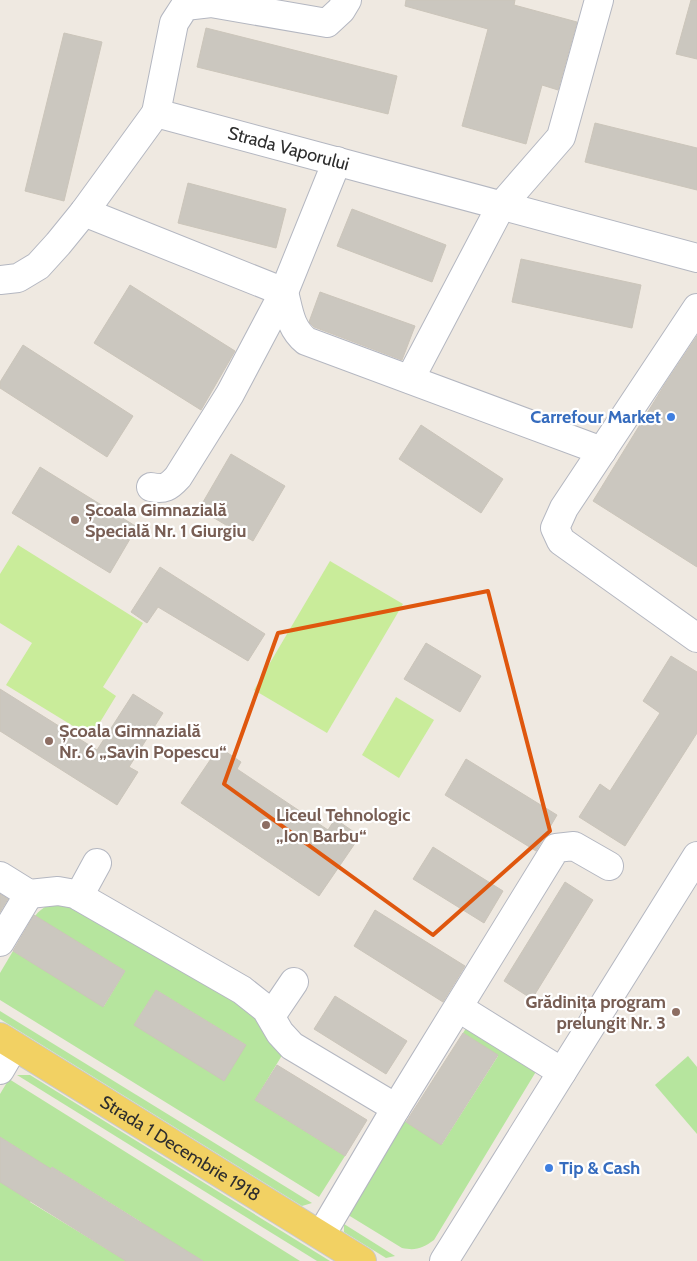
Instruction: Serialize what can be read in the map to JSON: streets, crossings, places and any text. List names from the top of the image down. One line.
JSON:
{"streets":{"main road":["Strada 1 Decembrie 1918"],"street":["Strada Vaporului"]},"places":["Carrefour Market","Școala Gimnazială Specială Nr. 1 Giurgiu","Școala Gimnazială Nr. 6 „Savin Popescu“","Liceul Tehnologic „Ion Barbu“","Grădinița program prelungit Nr. 3","Tip & Cash"]}
